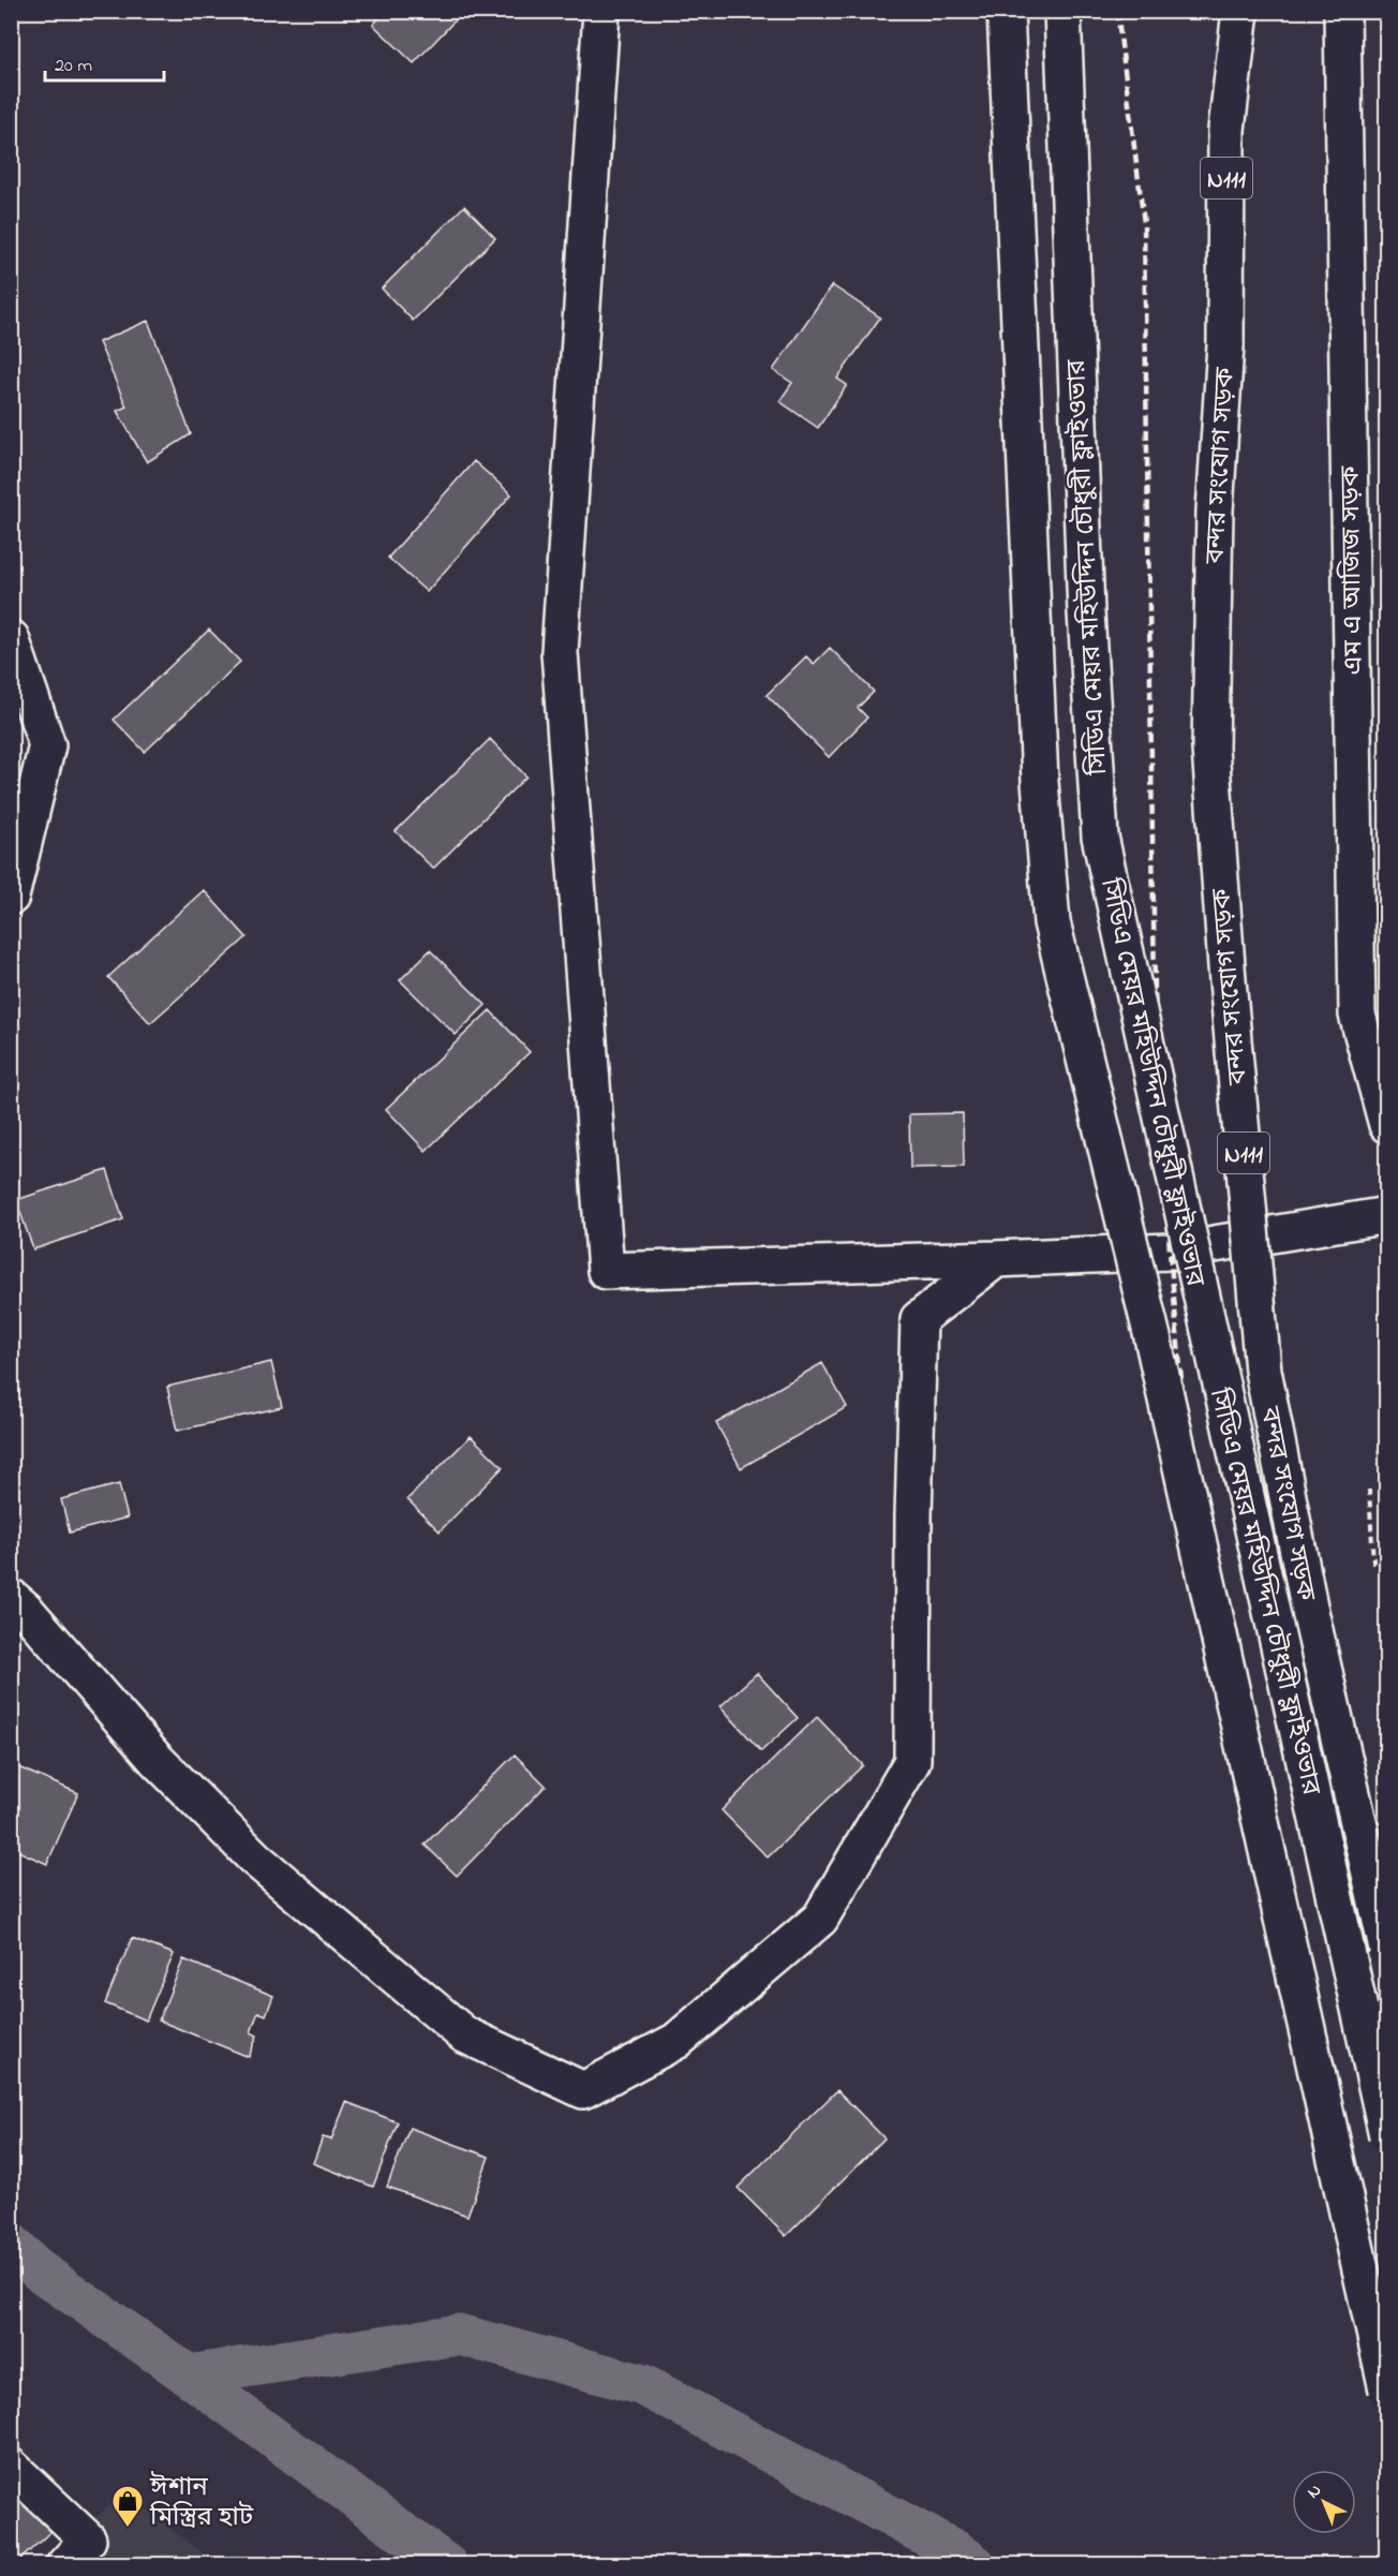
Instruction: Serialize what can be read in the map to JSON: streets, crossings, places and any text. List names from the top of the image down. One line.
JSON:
{"streets":{"main road":["N111","বন্দর সংযোগ সড়ক","সিডিএ মেয়র মহিউদ্দিন চৌধুরী ফ্লাইওভার","এম এ আজিজ সড়ক"]},"places":{"shop":["ঈশান মিস্ত্রির হাট"]},"scale_bar":"20 m","north":"top left"}
